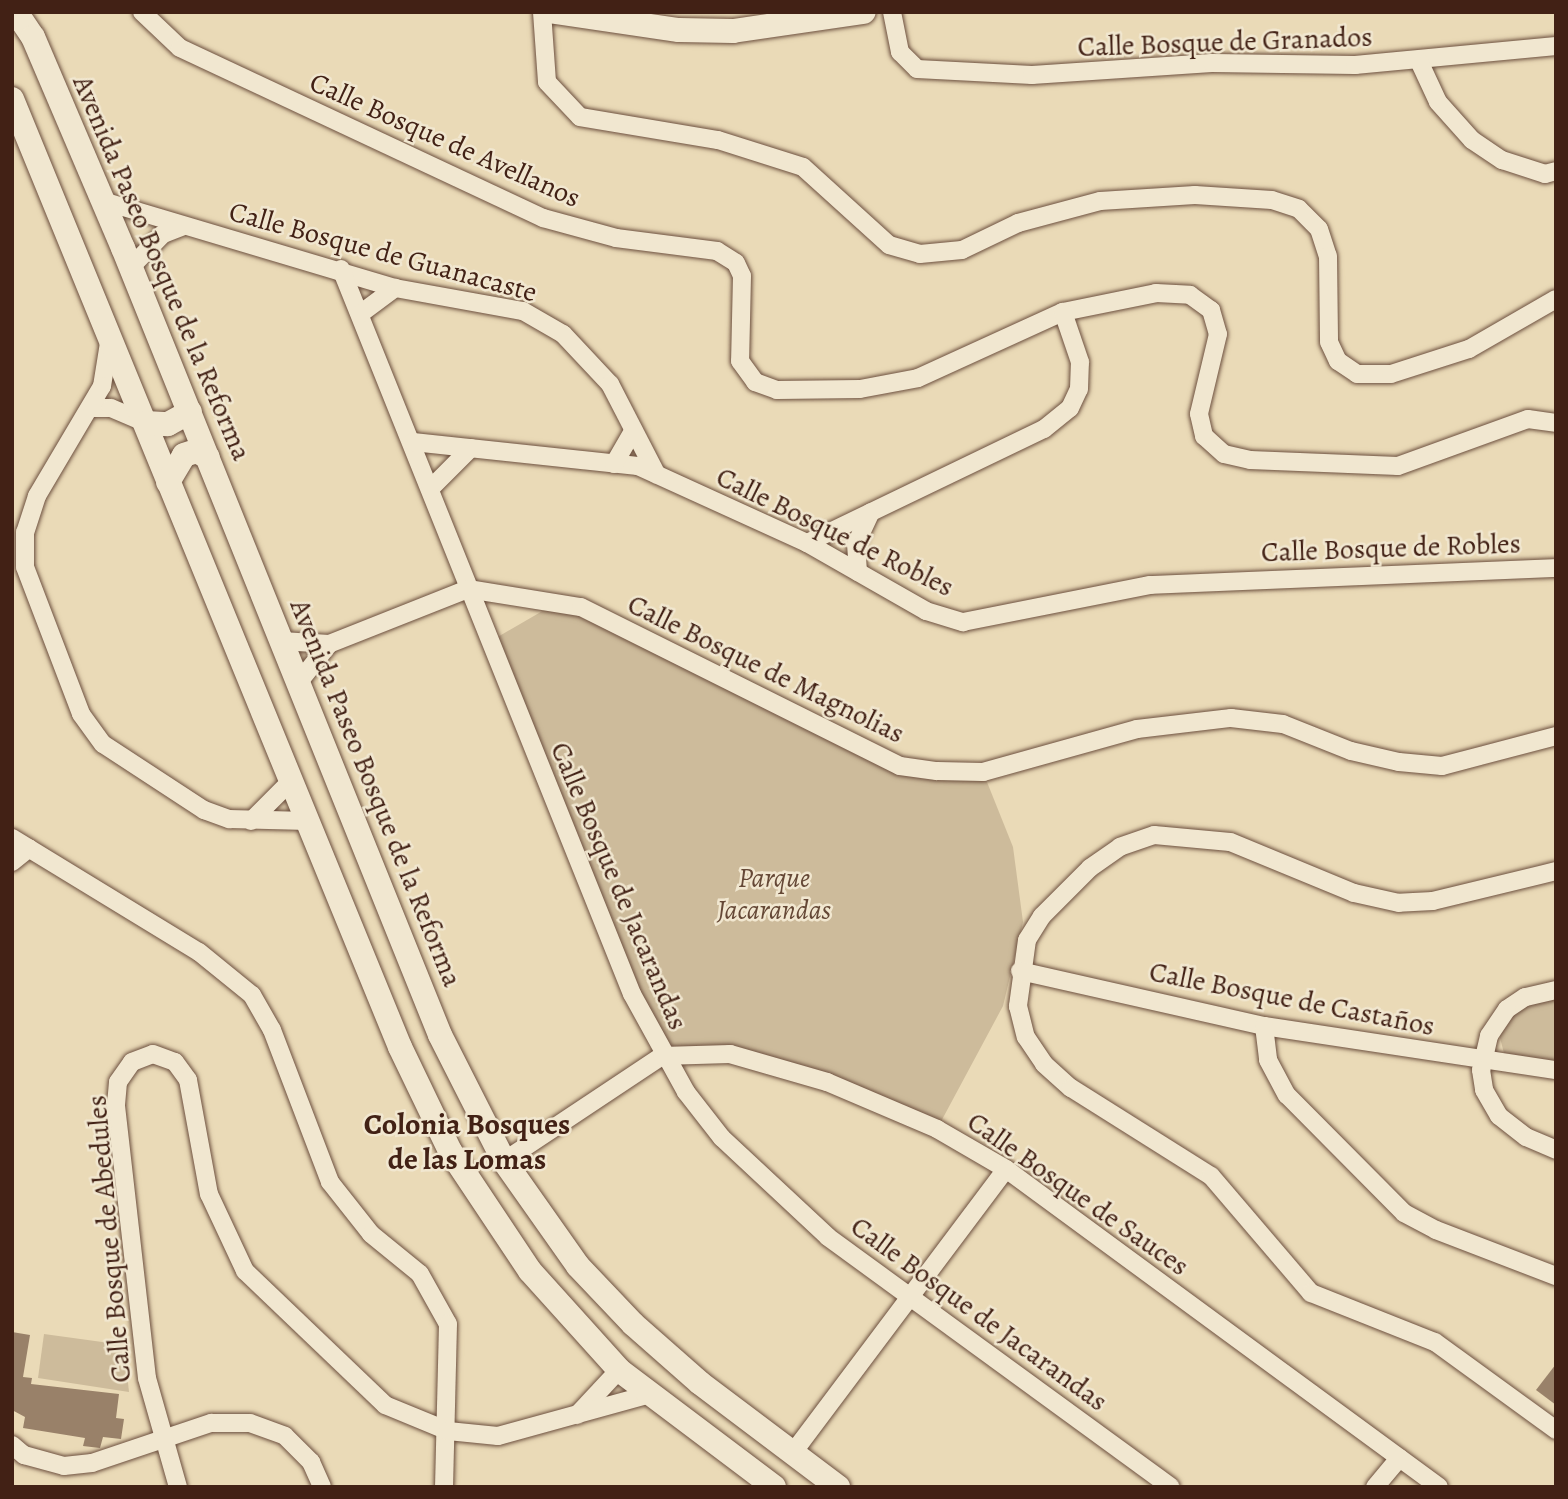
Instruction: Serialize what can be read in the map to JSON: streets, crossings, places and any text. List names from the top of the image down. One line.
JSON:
{"streets":{"main road":["Avenida Paseo Bosque de la Reforma"],"street":["Calle Bosque de Granados","Calle Bosque de Avellanos","Calle Bosque de Guanacaste","Calle Bosque de Robles","Calle Bosque de Magnolias","Calle Bosque de Jacarandas","Calle Bosque de Castaños","Calle Bosque de Sauces","Calle Bosque de Abedules"]},"crossings":[["Calle Bosque de Guanacaste","Avenida Paseo Bosque de la Reforma"],["Calle Bosque de Guanacaste","Calle Bosque de Robles"],["Calle Bosque de Guanacaste","Calle Bosque de Jacarandas"],["Calle Bosque de Robles","Calle Bosque de Jacarandas"],["Calle Bosque de Magnolias","Calle Bosque de Jacarandas"],["Calle Bosque de Jacarandas","Calle Bosque de Sauces"]],"districts":["Colonia Bosques de las Lomas"],"parks":["Parque Jacarandas"]}
